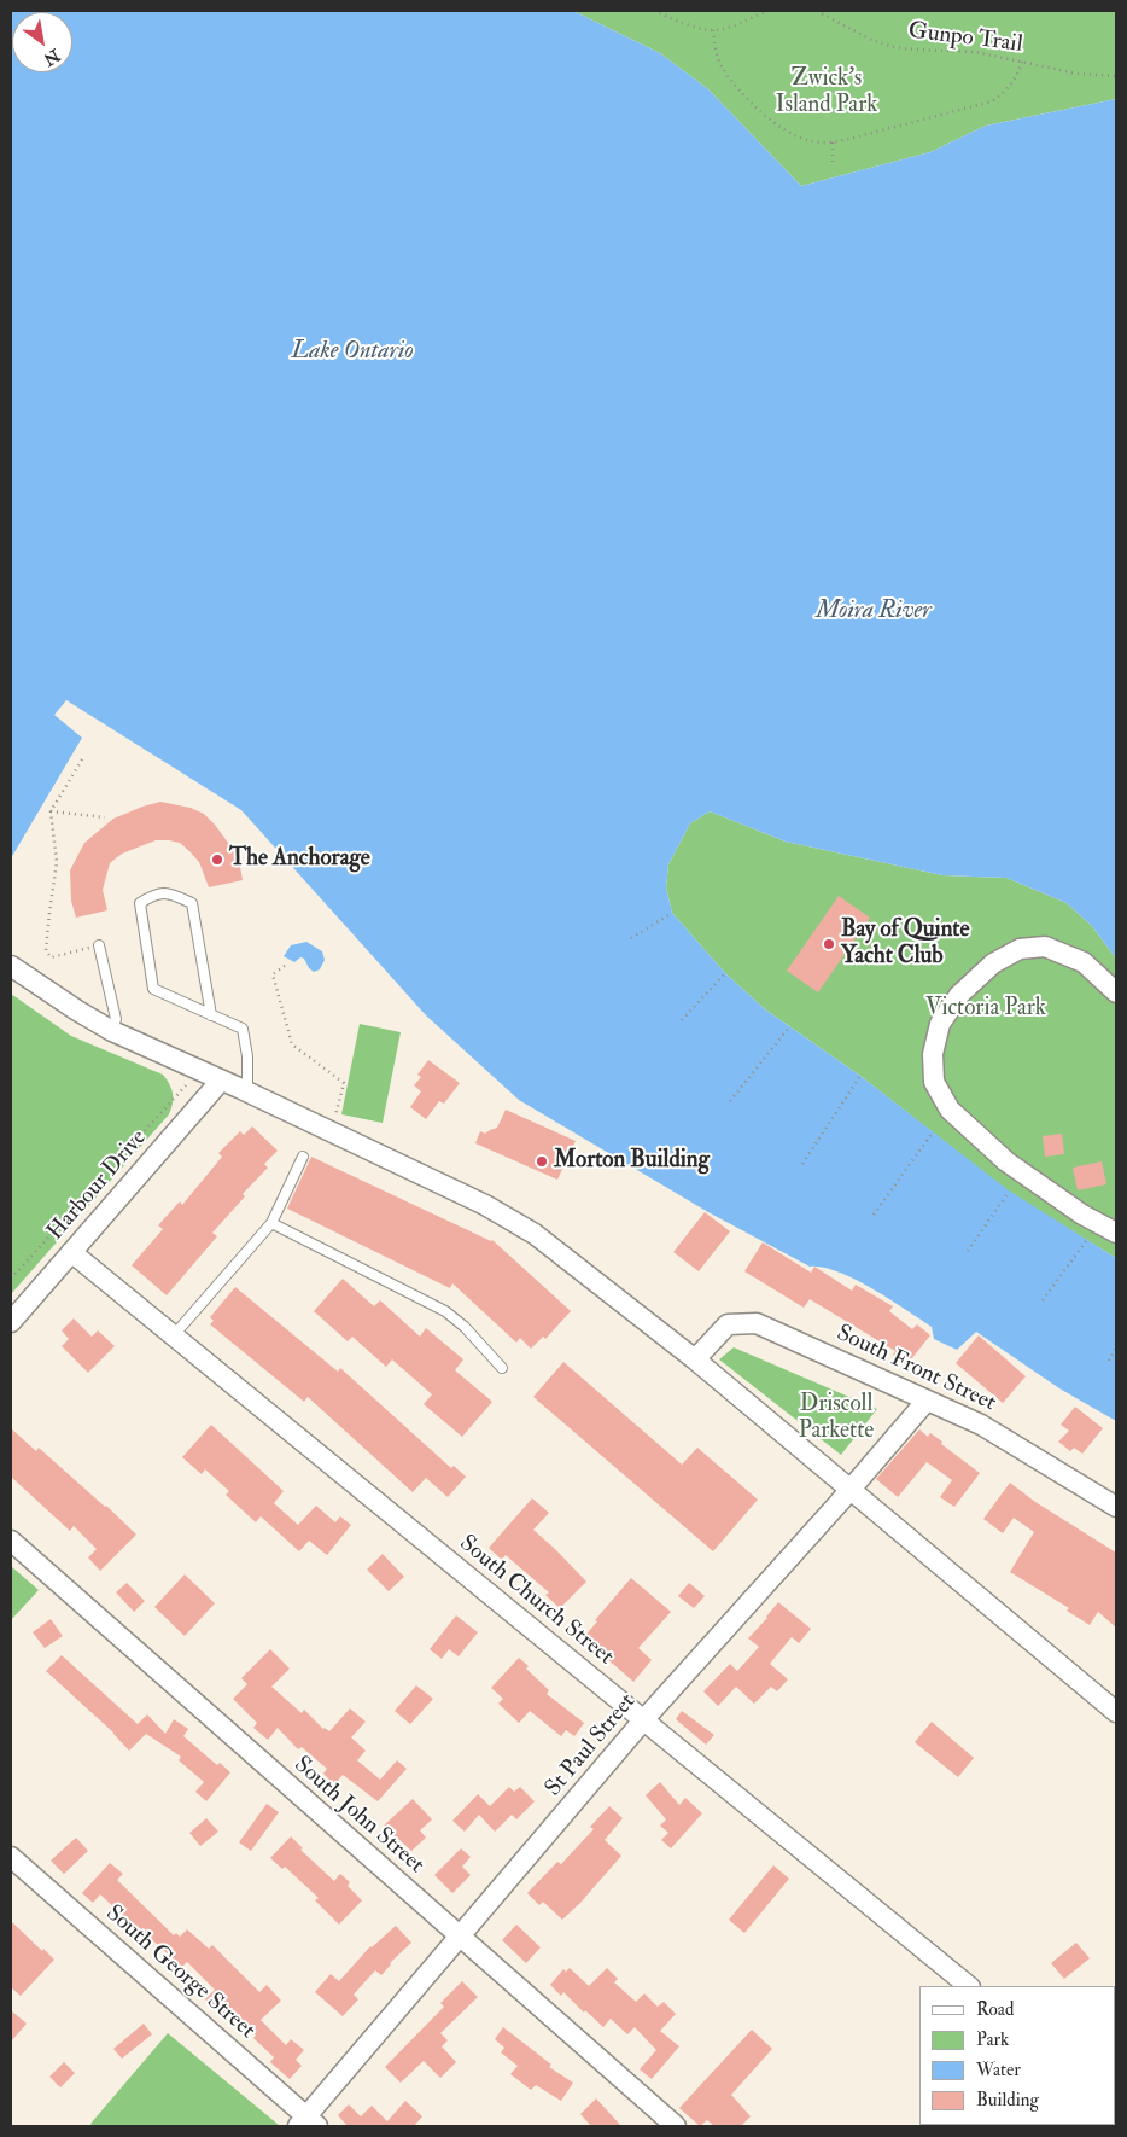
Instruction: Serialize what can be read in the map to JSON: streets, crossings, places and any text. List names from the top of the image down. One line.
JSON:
{"streets":{"street":["Harbour Drive","South Front Street","South Church Street","St Paul Street","South John Street","South George Street"],"path":["Gunpo Trail"]},"crossings":[["Harbour Drive","South Church Street"],["South Front Street","St Paul Street"],["South Church Street","St Paul Street"],["St Paul Street","South John Street"],["St Paul Street","South George Street"]],"water":["Lake Ontario","Moira River"],"parks":["Zwick's Island Park","Victoria Park","Driscoll Parkette"],"places":["The Anchorage","Bay of Quinte Yacht Club","Morton Building"],"legend":["Road","Park","Water","Building"],"north":"bottom right"}
